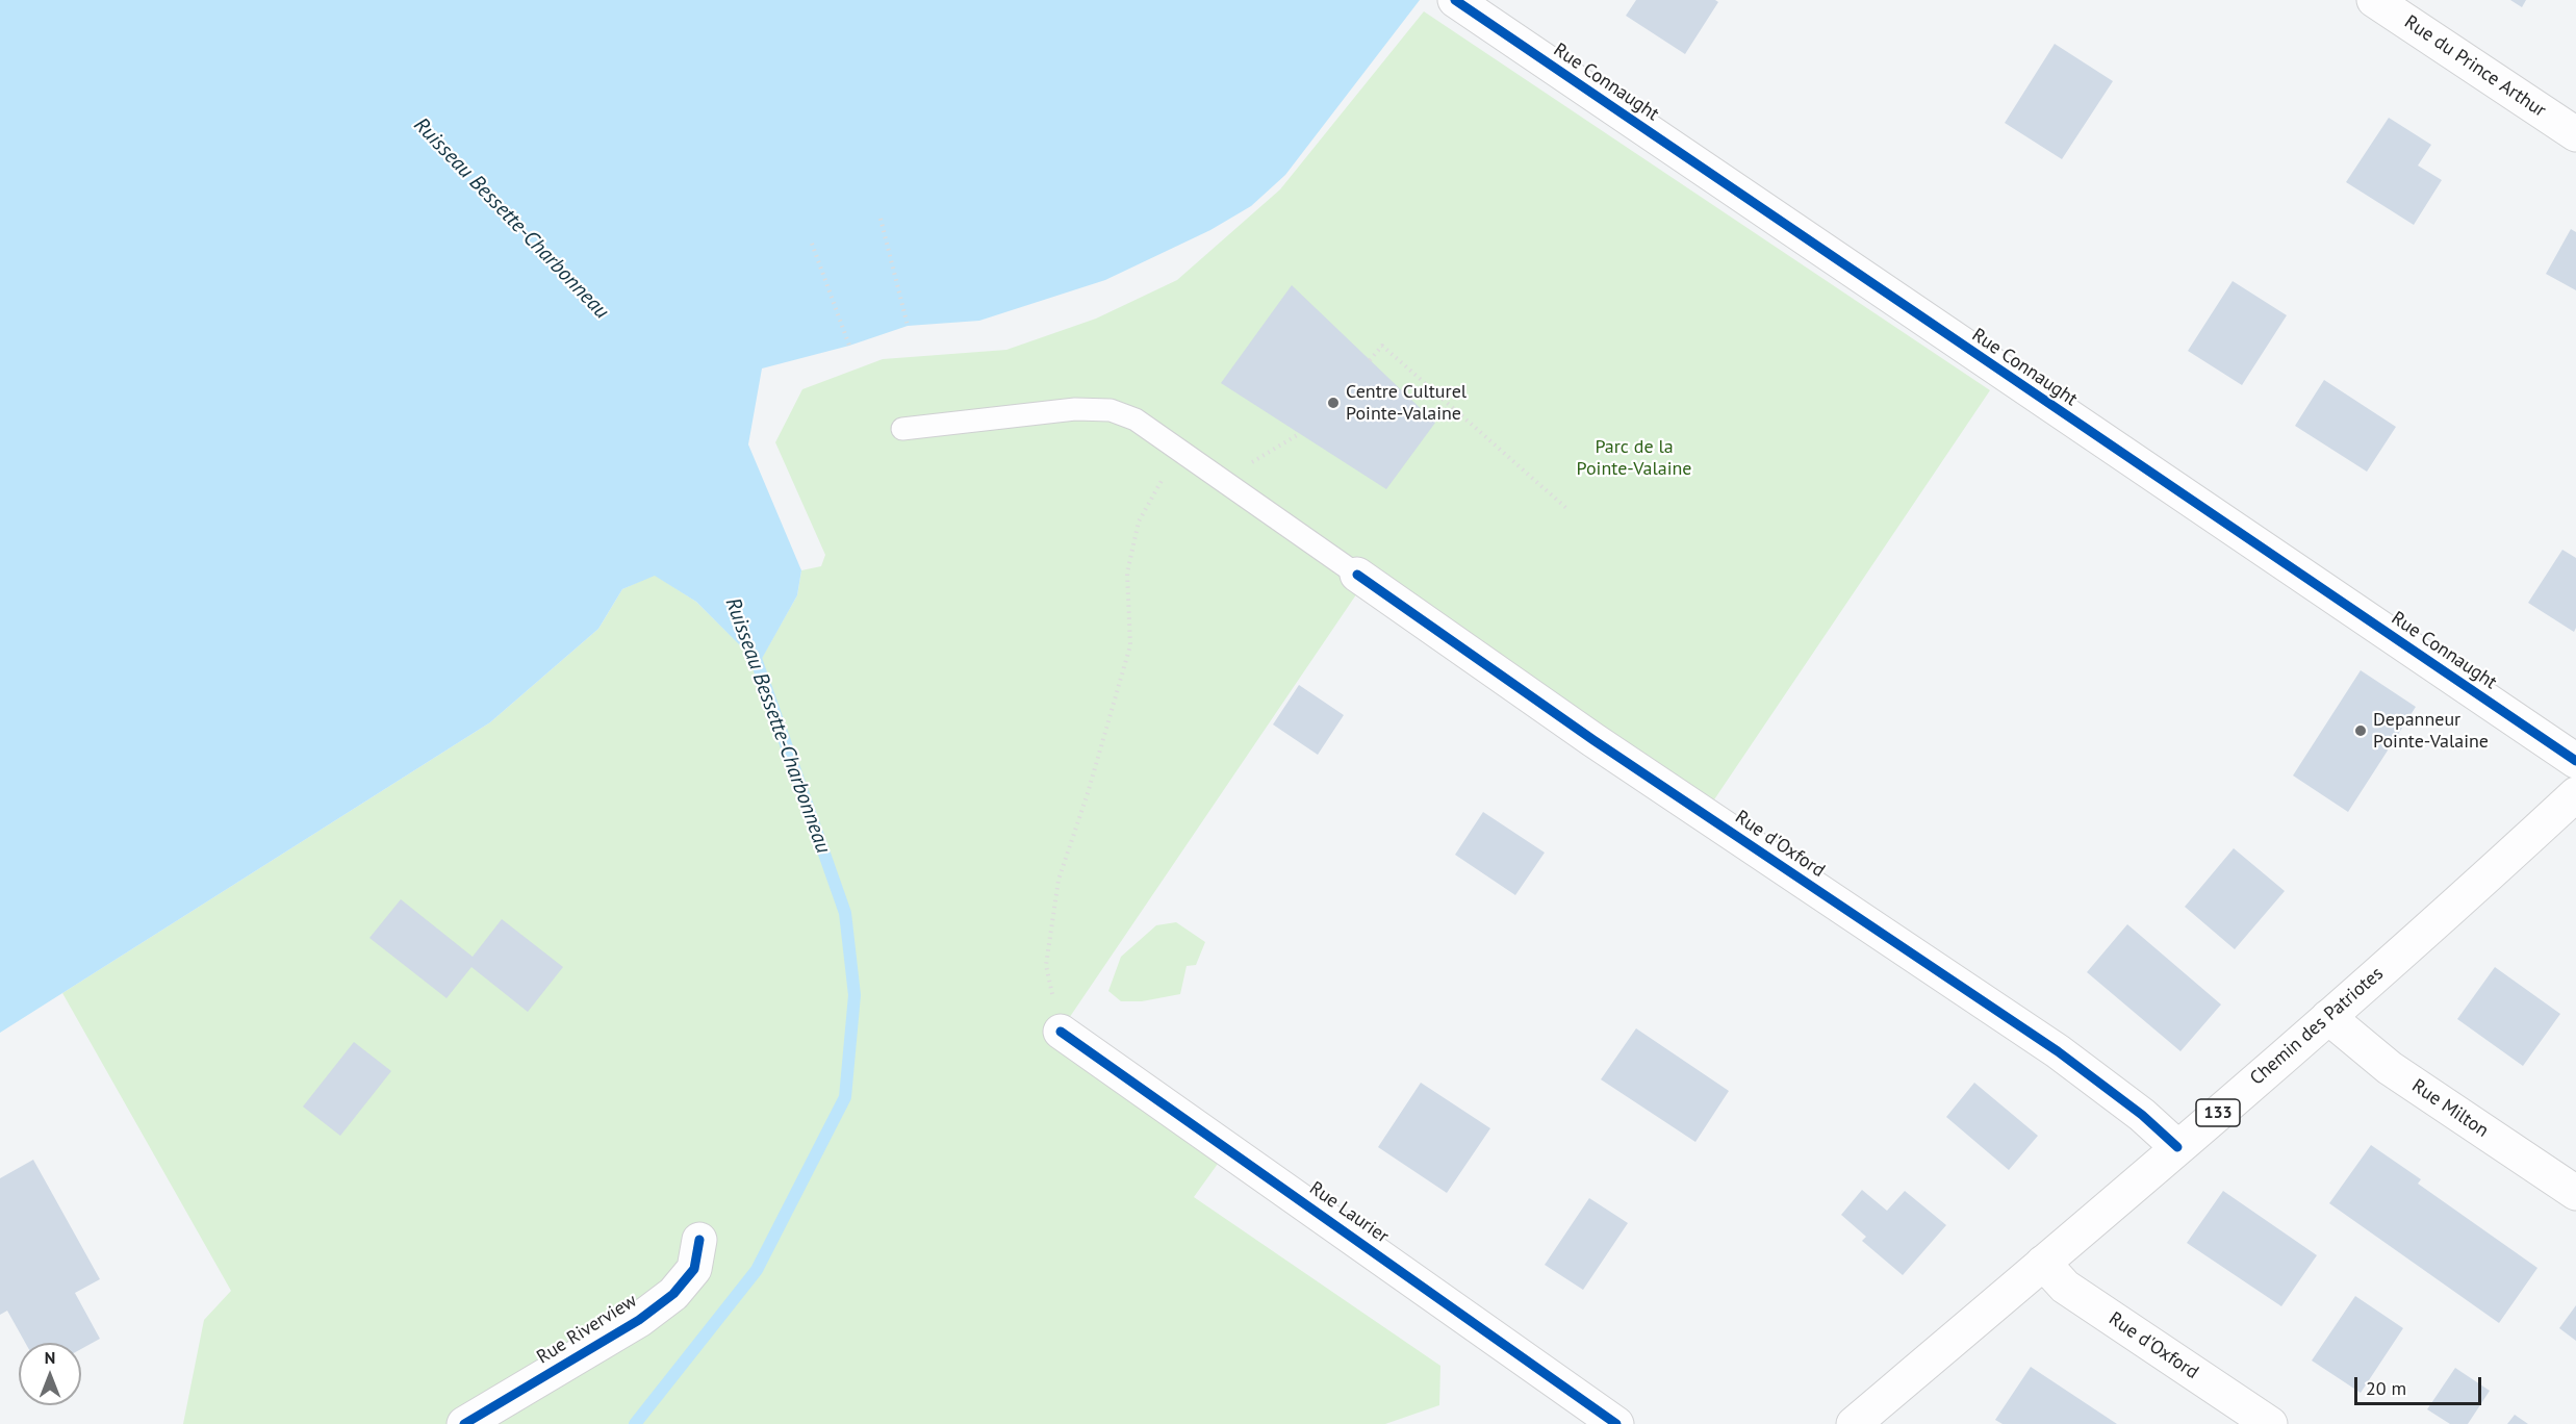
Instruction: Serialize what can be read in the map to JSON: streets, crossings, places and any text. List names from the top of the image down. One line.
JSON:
{"streets":{"street":["Rue du Prince Arthur","Rue Connaught","Rue d'Oxford","Chemin des Patriotes","Rue Milton","133","Rue Laurier","Rue Riverview"]},"crossings":[["Rue d'Oxford","Chemin des Patriotes"],["Chemin des Patriotes","Rue Milton"]],"water":["Ruisseau Bessette-Charbonneau"],"parks":["Parc de la Pointe-Valaine"],"places":["Centre Culturel Pointe-Valaine","Depanneur Pointe-Valaine"],"scale_bar":"20 m","north":"top"}
